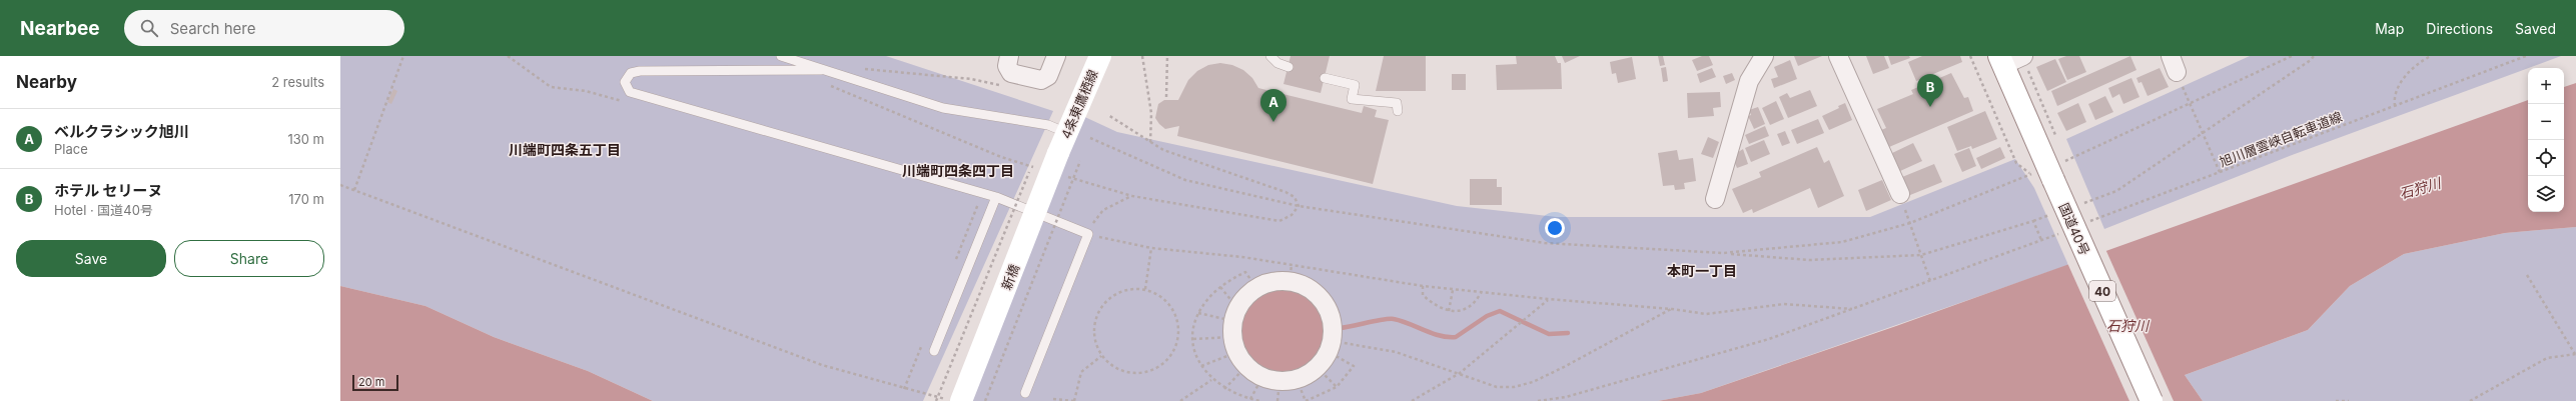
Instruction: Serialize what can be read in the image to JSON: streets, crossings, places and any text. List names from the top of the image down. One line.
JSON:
{"streets":{"main road":["4条東鷹栖線","国道40号","新橋","40"],"path":["旭川層雲峡自転車道線"]},"crossings":[["4条東鷹栖線","新橋"]],"districts":["川端町四条五丁目","川端町四条四丁目","本町一丁目"],"water":["石狩川"],"scale_bar":"20 m","page":{"header":"Nearbee","search":"Search here","nav":["Map","Directions","Saved"],"heading":["Nearby","2 results"],"map_buttons":["+","−"],"pins":["B","A"],"list":[{"mark":"A","name":"ベルクラシック旭川","note":"Place","value":"130 m"},{"mark":"B","name":"ホテル セリーヌ","note":"Hotel · 国道40号","value":"170 m"}],"buttons":["Save","Share"],"scale":"20 m"}}
